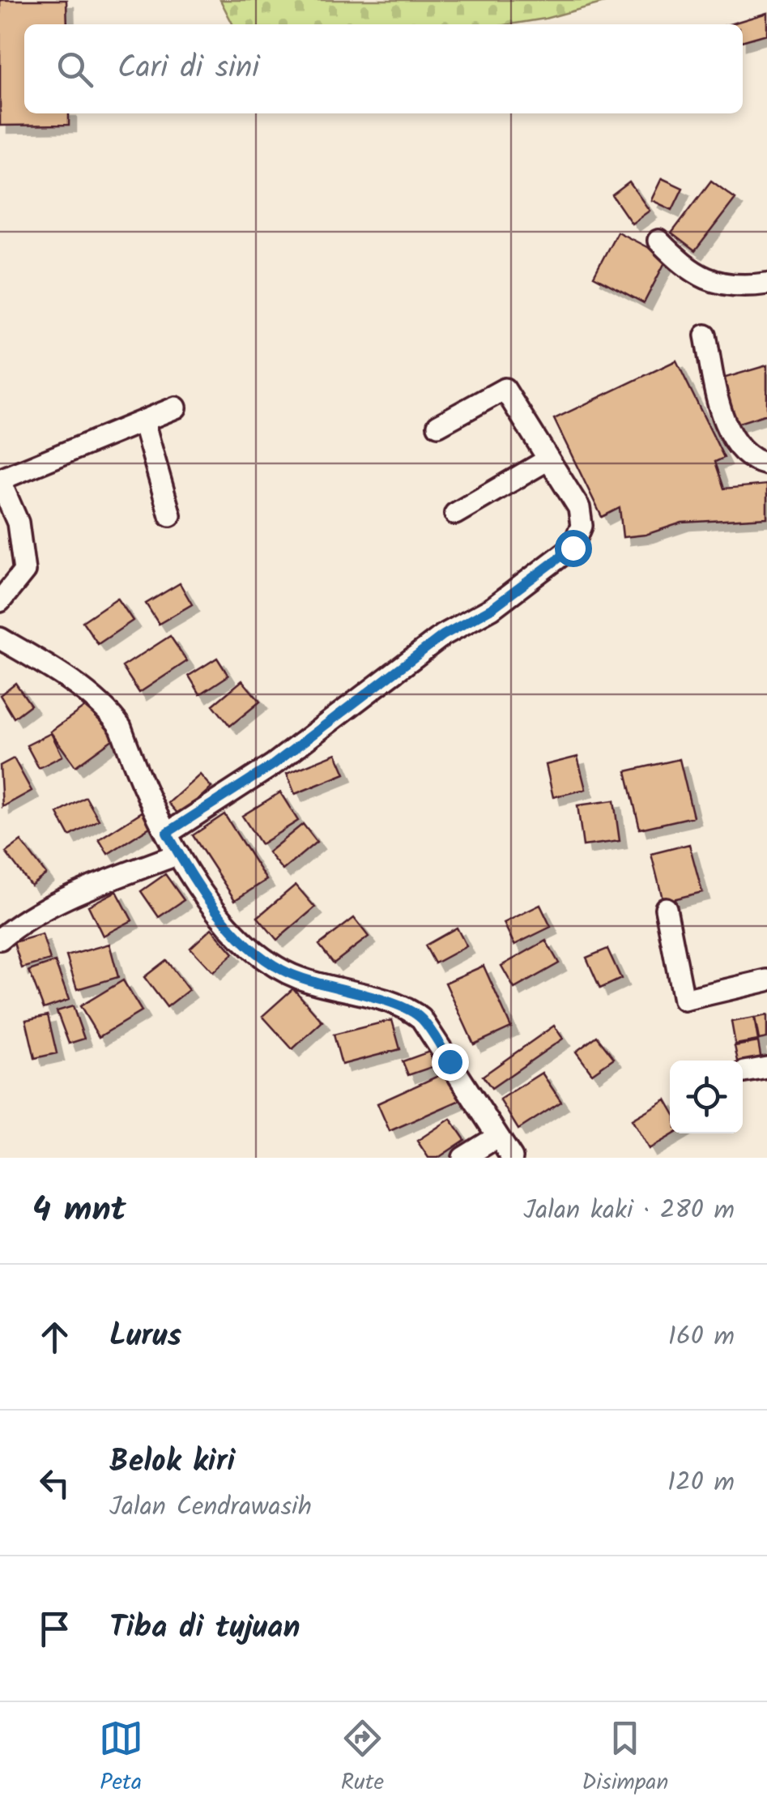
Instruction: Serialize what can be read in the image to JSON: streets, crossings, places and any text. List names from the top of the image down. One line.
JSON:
{"page":{"search":"Cari di sini","heading":["4 mnt","Jalan kaki · 280 m"],"list":[["Lurus","160 m"],["Belok kiri","Jalan Cendrawasih","120 m"],"Tiba di tujuan"],"nav":["Peta","Rute","Disimpan"]}}
